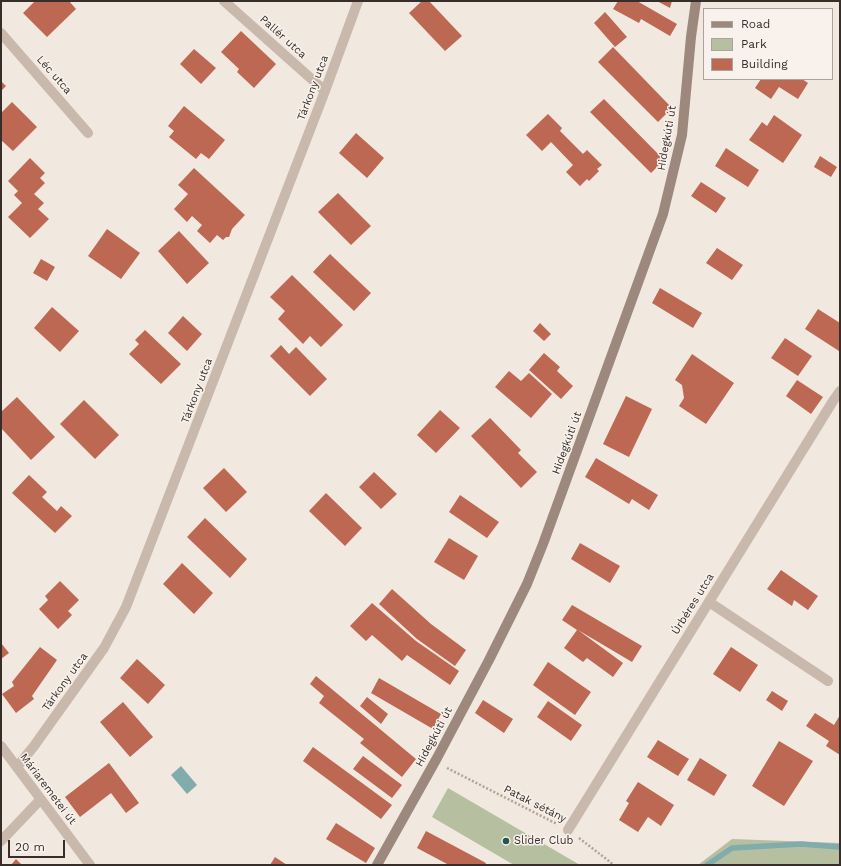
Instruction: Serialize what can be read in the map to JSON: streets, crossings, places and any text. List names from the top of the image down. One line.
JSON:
{"streets":{"main road":["Hidegkúti út"],"street":["Pallér utca","Léc utca","Tárkony utca","Úrbéres utca","Máriaremetei út"],"path":["Patak sétány"]},"crossings":[["Pallér utca","Tárkony utca"],["Tárkony utca","Máriaremetei út"],["Úrbéres utca","Patak sétány"]],"places":["Slider Club"],"legend":["Road","Park","Building"],"scale_bar":"20 m"}
